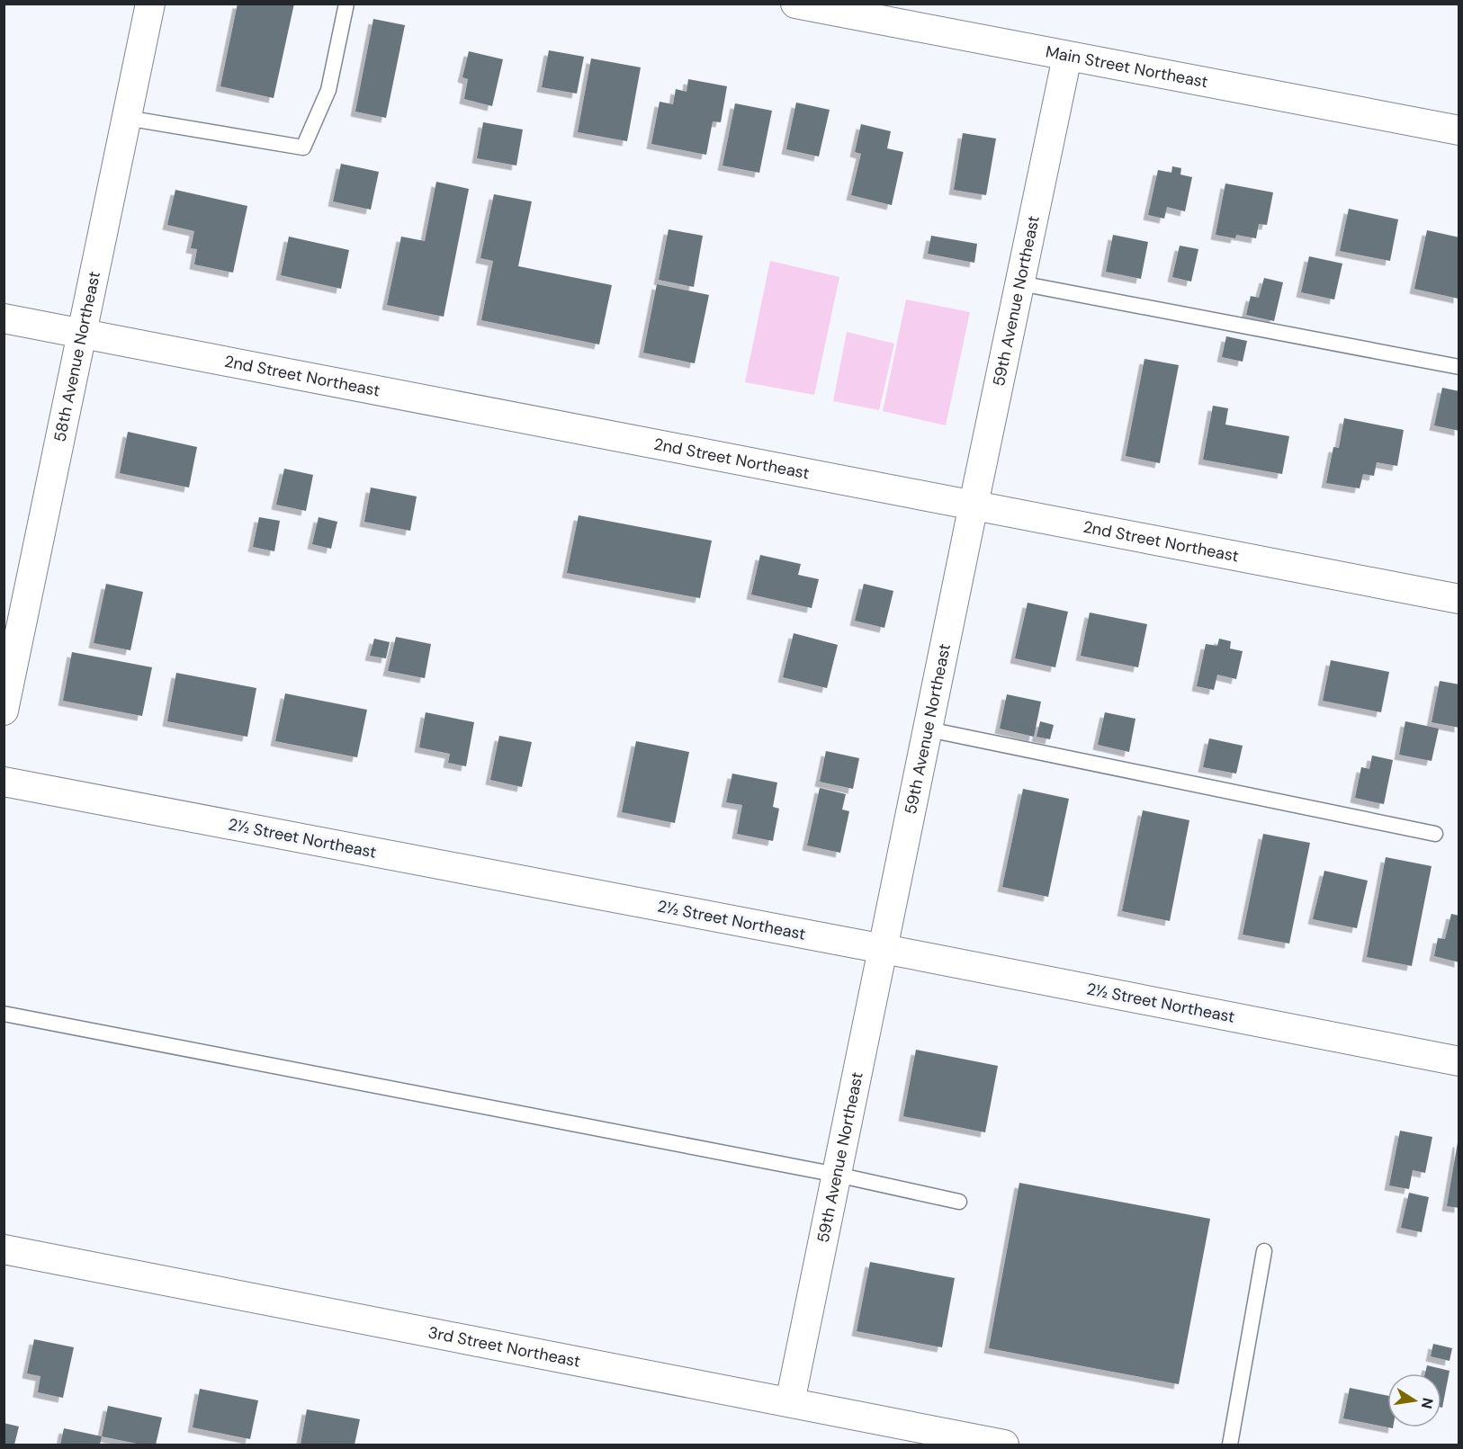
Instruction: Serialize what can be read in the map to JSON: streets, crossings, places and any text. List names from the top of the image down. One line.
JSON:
{"streets":{"street":["Main Street Northeast","59th Avenue Northeast","58th Avenue Northeast","2nd Street Northeast","2½ Street Northeast","3rd Street Northeast"]},"crossings":[["Main Street Northeast","59th Avenue Northeast"],["59th Avenue Northeast","2nd Street Northeast"],["59th Avenue Northeast","2½ Street Northeast"],["59th Avenue Northeast","3rd Street Northeast"],["58th Avenue Northeast","2nd Street Northeast"]],"north":"right"}
